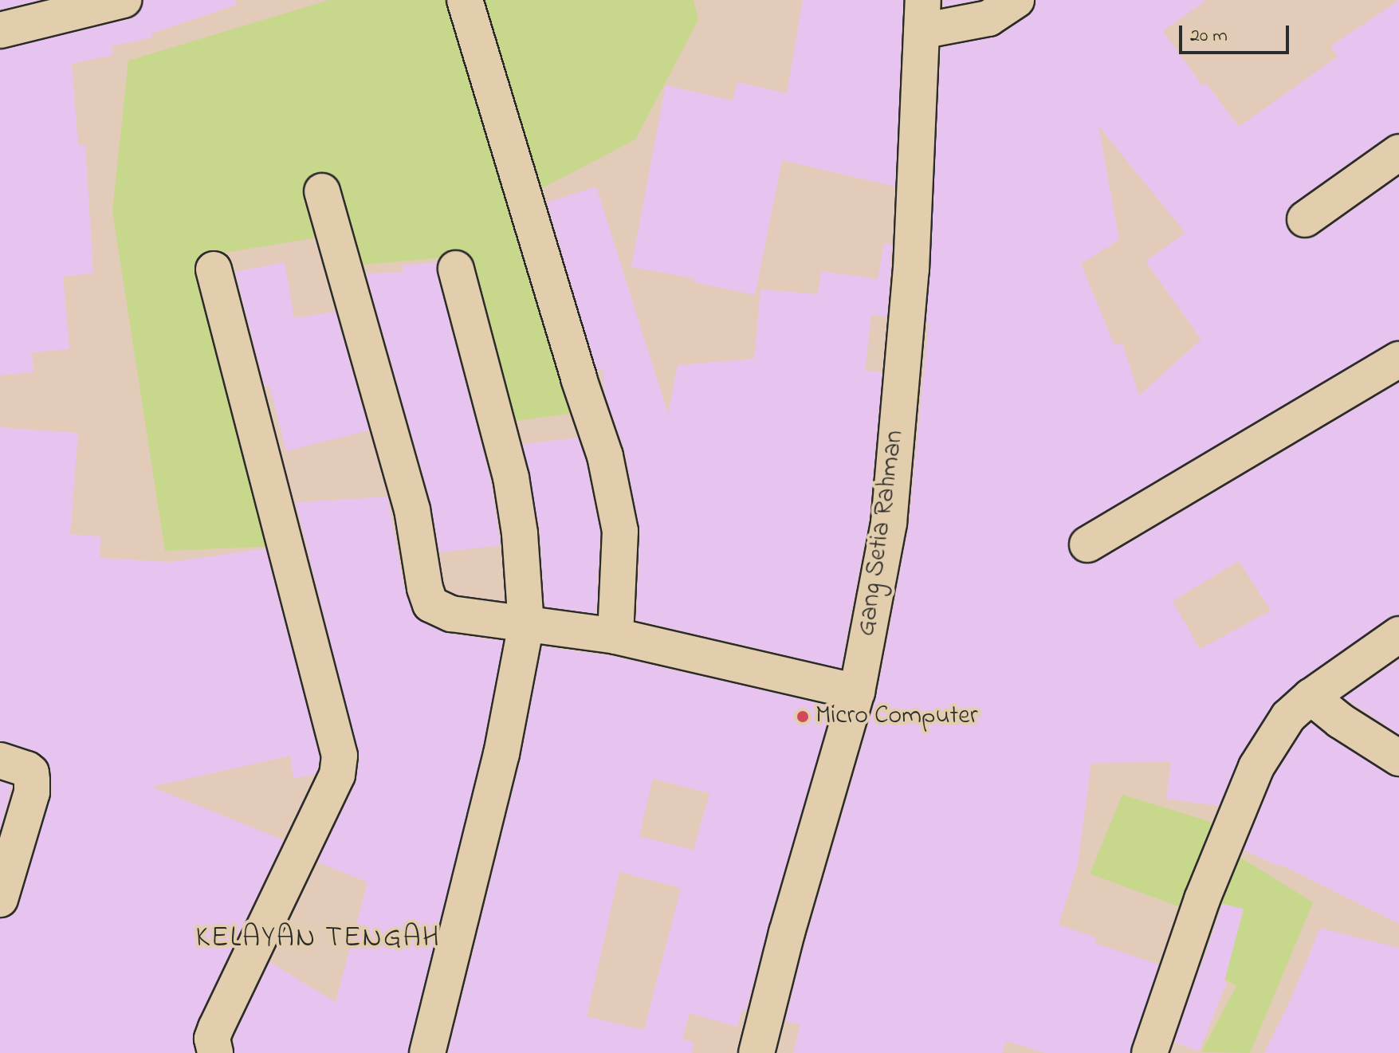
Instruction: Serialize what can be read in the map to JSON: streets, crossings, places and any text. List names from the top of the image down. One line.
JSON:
{"streets":{"street":["Gang Setia Rahman"]},"districts":["KELAYAN TENGAH"],"places":["Micro Computer"],"scale_bar":"20 m"}
